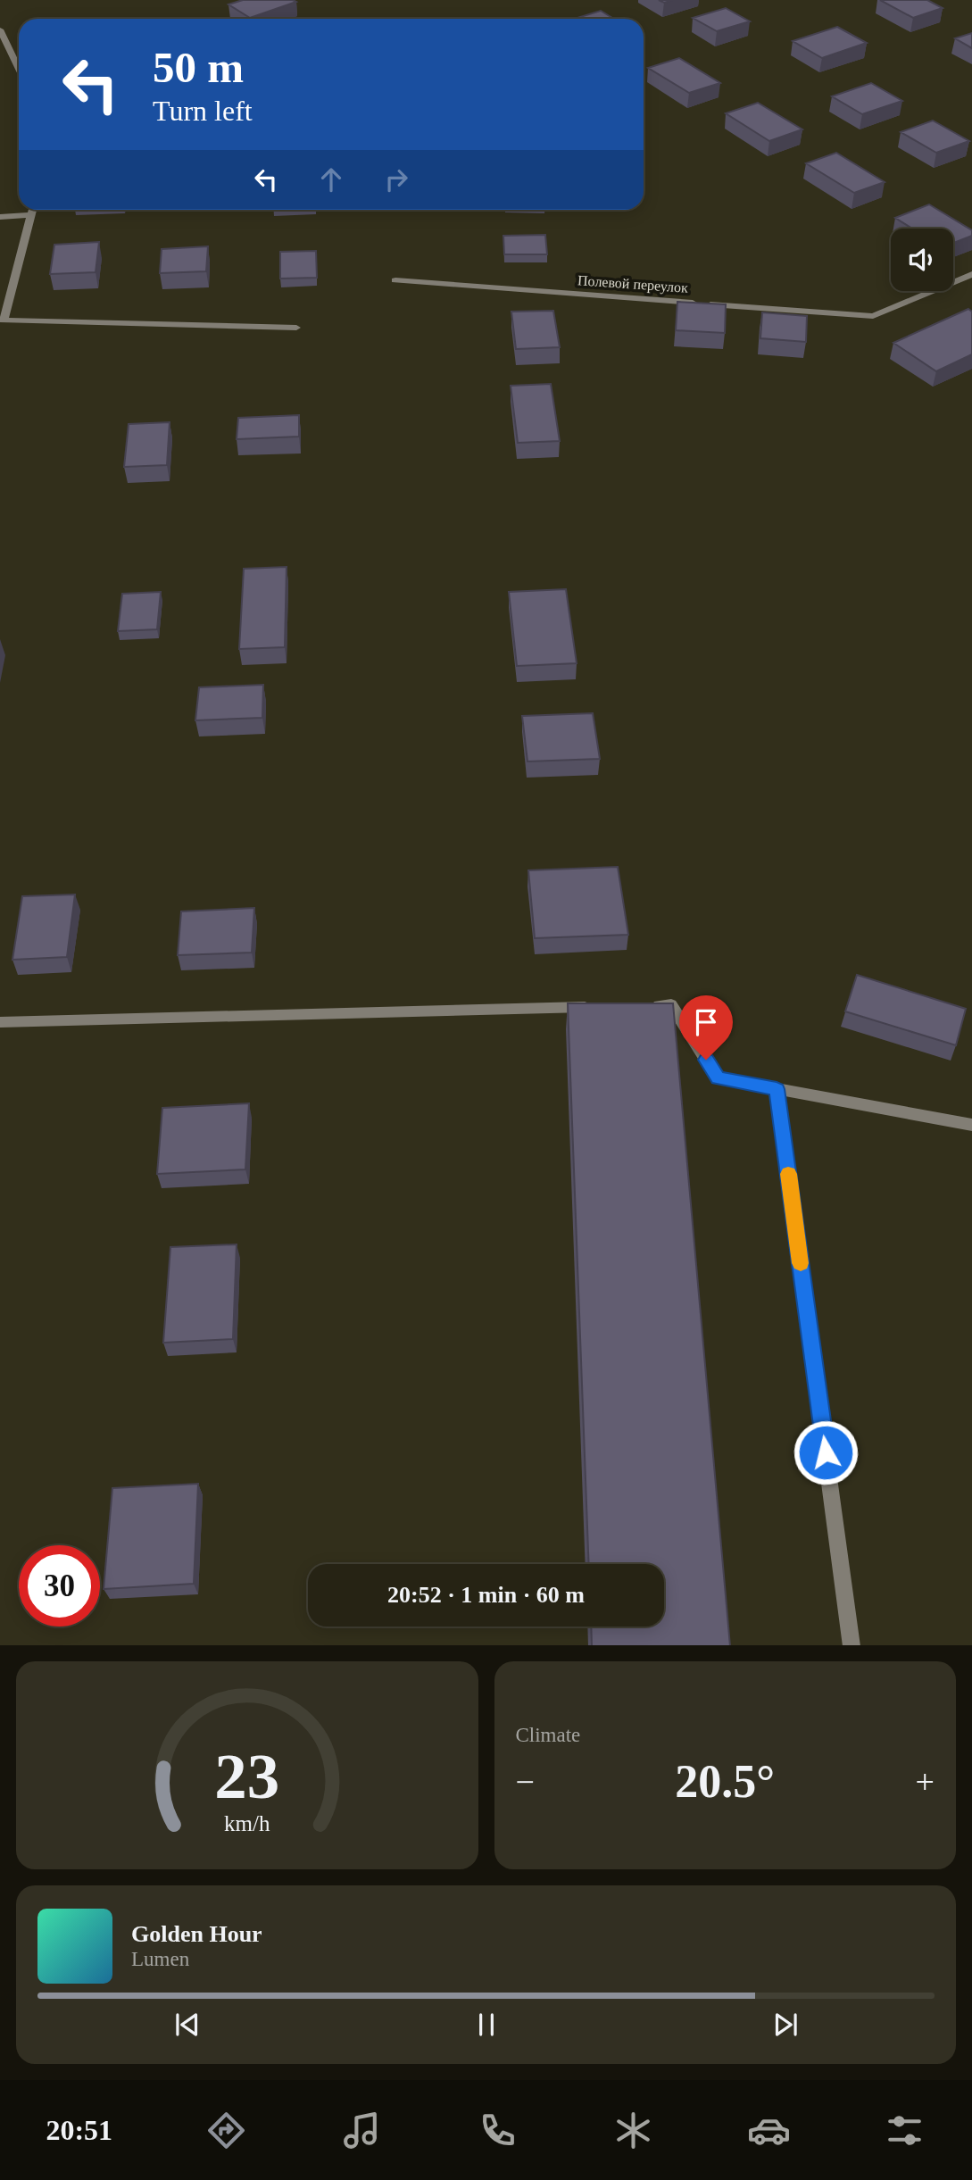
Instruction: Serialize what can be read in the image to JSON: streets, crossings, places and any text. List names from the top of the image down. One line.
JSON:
{"streets":{"street":["Полевой переулок"]},"page":{"turn":["50 m","Turn left"],"limit":"30","trip":"20:52 · 1 min · 60 m","tile":"Climate","heat":["−","20.5°","+"],"song":["Golden Hour","Lumen"],"tabs":"20:51","gauge":["23","km/h"]}}
